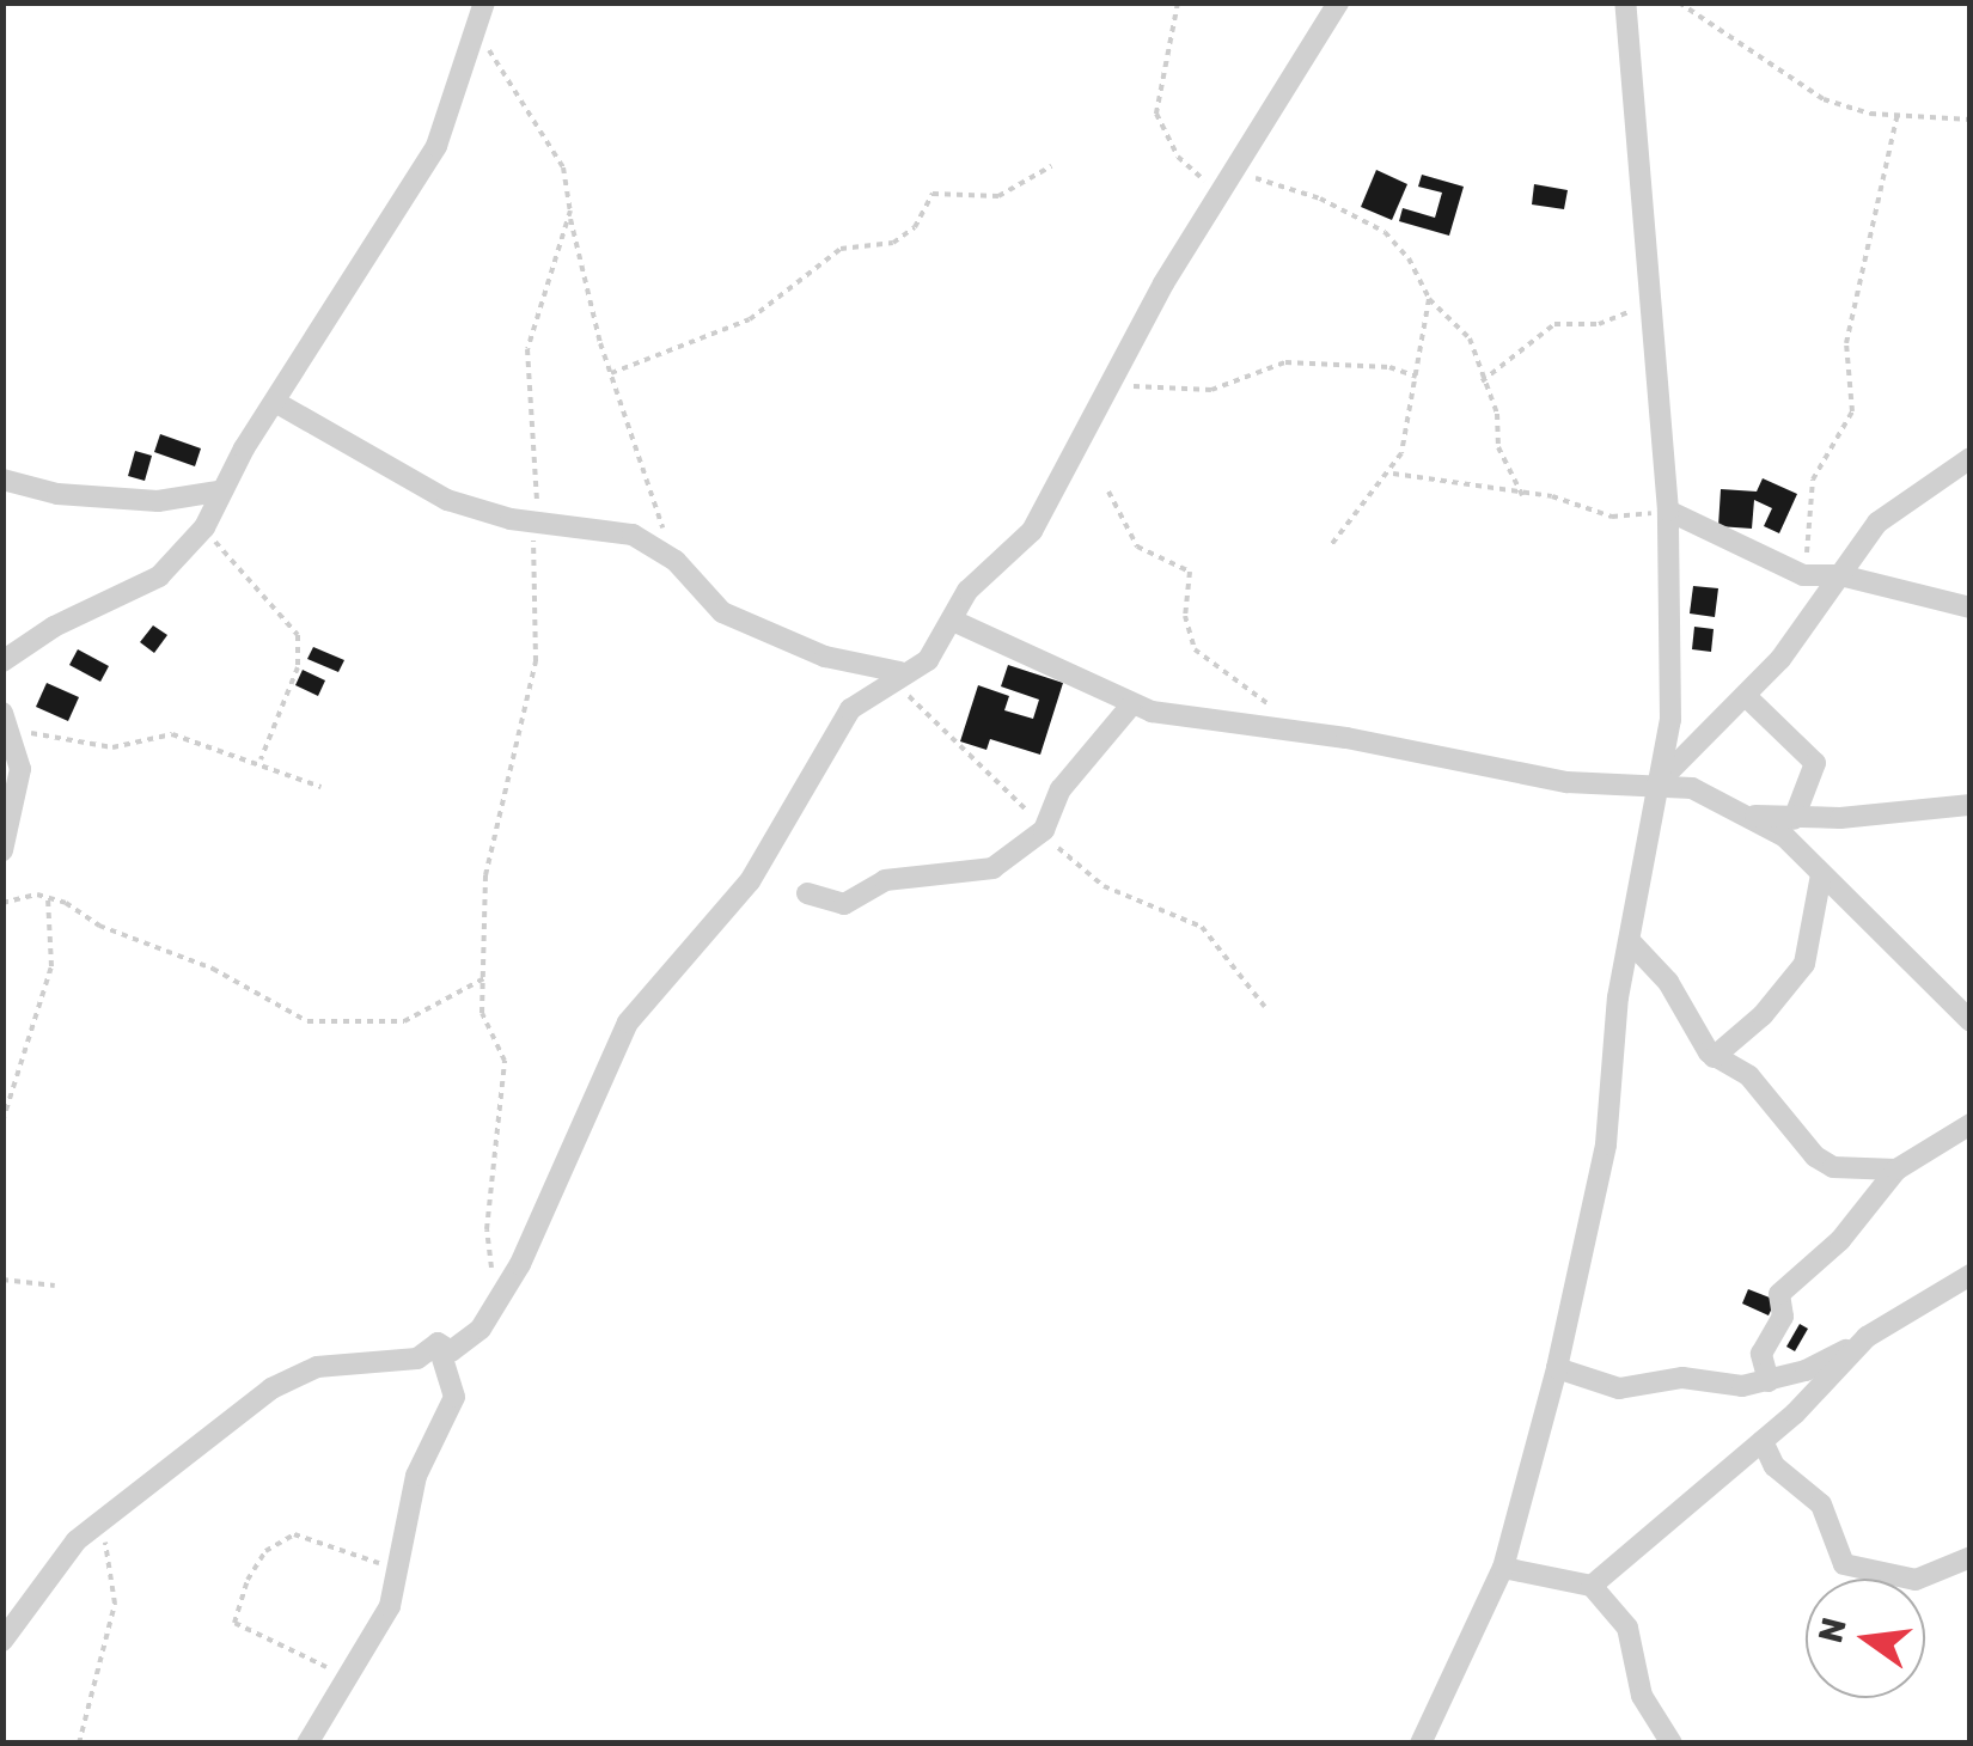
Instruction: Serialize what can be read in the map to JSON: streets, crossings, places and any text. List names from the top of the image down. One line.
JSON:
{"north":"left"}
